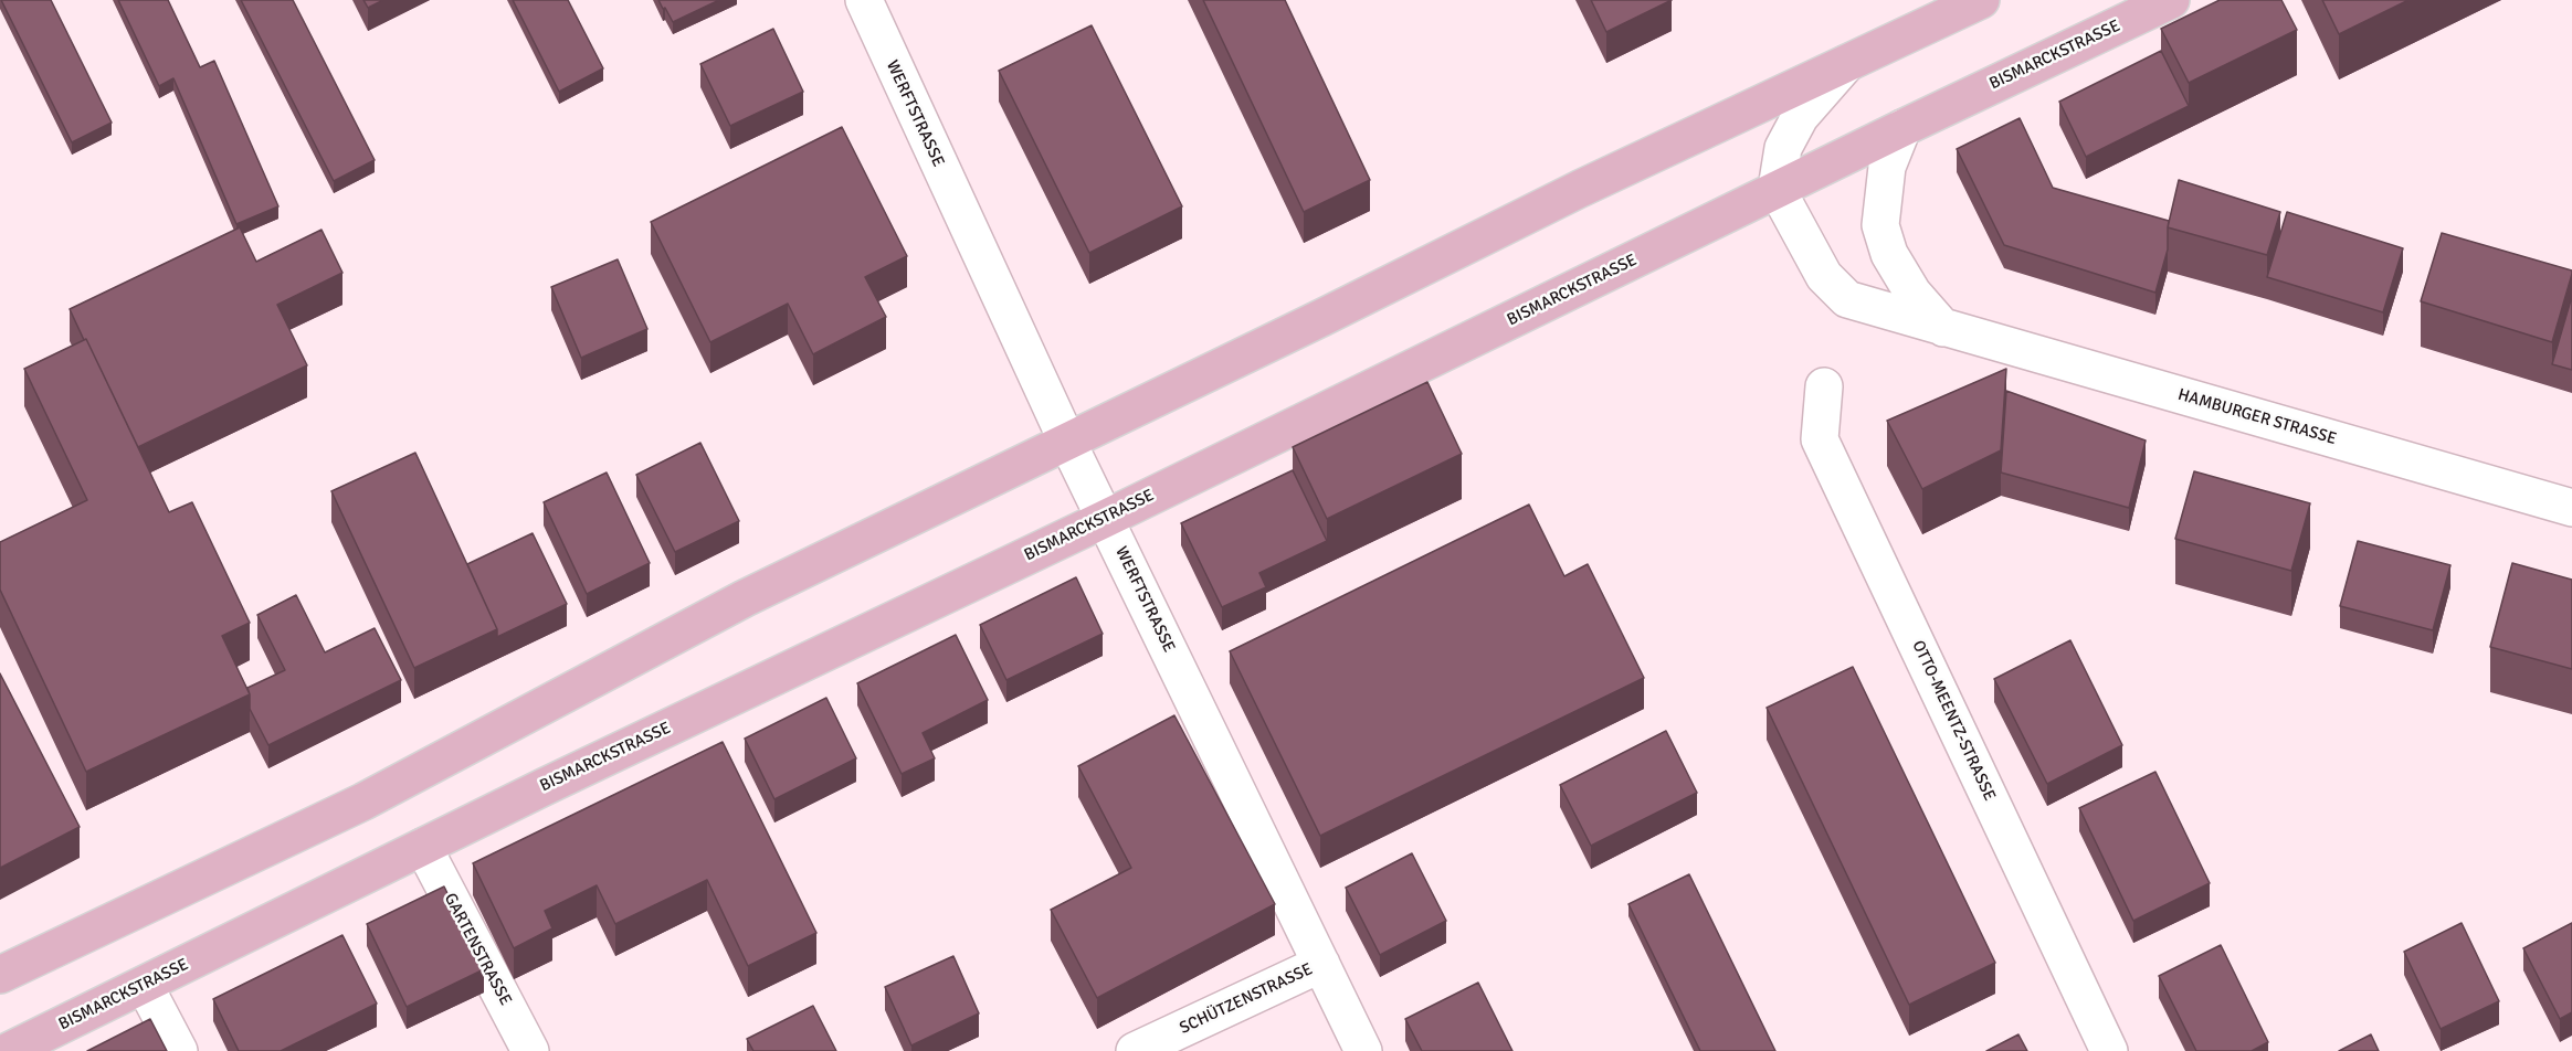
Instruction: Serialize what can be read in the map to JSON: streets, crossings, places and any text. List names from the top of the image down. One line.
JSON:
{"streets":{"main road":["BISMARCKSTRASSE"],"street":["WERFTSTRASSE","HAMBURGER STRASSE","OTTO-MEENTZ-STRASSE","GARTENSTRASSE","SCHÜTZENSTRASSE"]},"crossings":[["BISMARCKSTRASSE","WERFTSTRASSE"],["BISMARCKSTRASSE","HAMBURGER STRASSE"],["BISMARCKSTRASSE","GARTENSTRASSE"],["WERFTSTRASSE","SCHÜTZENSTRASSE"]]}
